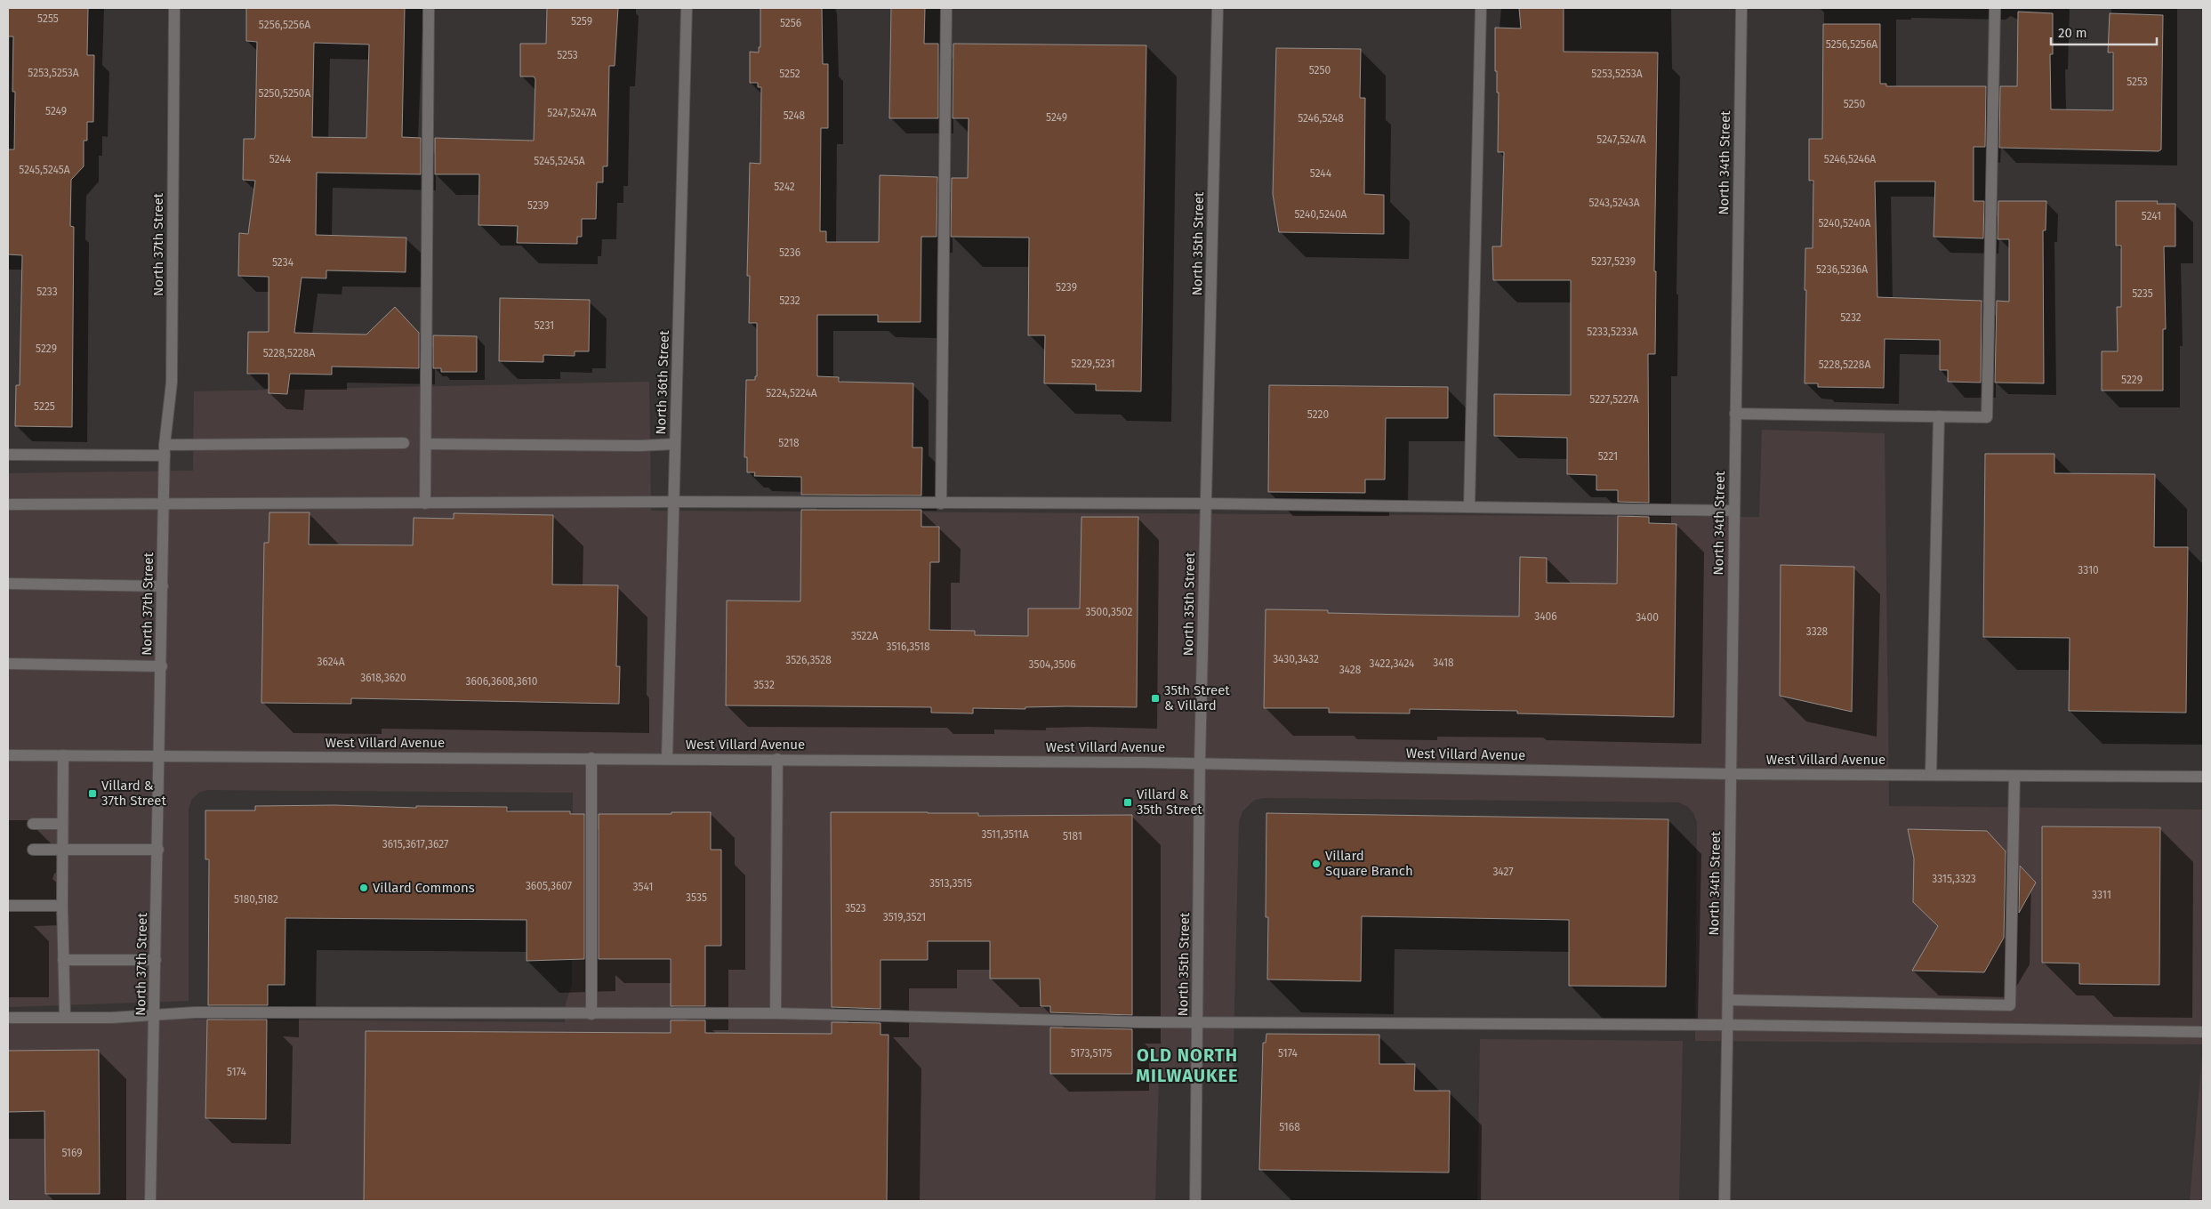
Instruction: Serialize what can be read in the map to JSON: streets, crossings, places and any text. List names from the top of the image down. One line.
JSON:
{"streets":{"street":["North 34th Street","North 35th Street","North 37th Street","North 36th Street","West Villard Avenue"]},"crossings":[["North 34th Street","West Villard Avenue"],["North 35th Street","West Villard Avenue"],["North 37th Street","West Villard Avenue"],["North 36th Street","West Villard Avenue"]],"districts":["OLD NORTH MILWAUKEE"],"places":{"transit":["35th Street & Villard","Villard & 37th Street","Villard & 35th Street"],"other":["Villard Square Branch","Villard Commons"]},"house_numbers":["5255","5259","5256","5256,5256A","5256,5256A","5253","5250","5253,5253A","5252","5253,5253A","5253","5250,5250A","5250","5249","5247,5247A","5248","5249","5246,5248","5247,5247A","5244","5246,5246A","5245,5245A","5245,5245A","5244","5242","5243,5243A","5239","5240,5240A","5241","5240,5240A","5236","5237,5239","5234","5236,5236A","5239","5233","5235","5232","5232","5231","5233,5233A","5229","5228,5228A","5229,5231","5228,5228A","5229","5224,5224A","5227,5227A","5225","5220","5218","5221","3310","3500,3502","3406","3400","3328","3522A","3516,3518","3430,3432","3526,3528","3624A","3418","3422,3424","3504,3506","3428","3618,3620","3606,3608,3610","3532","3511,3511A","5181","3615,3617,3627","3427","3315,3323","3513,3515","3605,3607","3541","3311","3535","5180,5182","3523","3519,3521","5173,5175","5174","5174","5168","5169"],"scale_bar":"20 m"}
